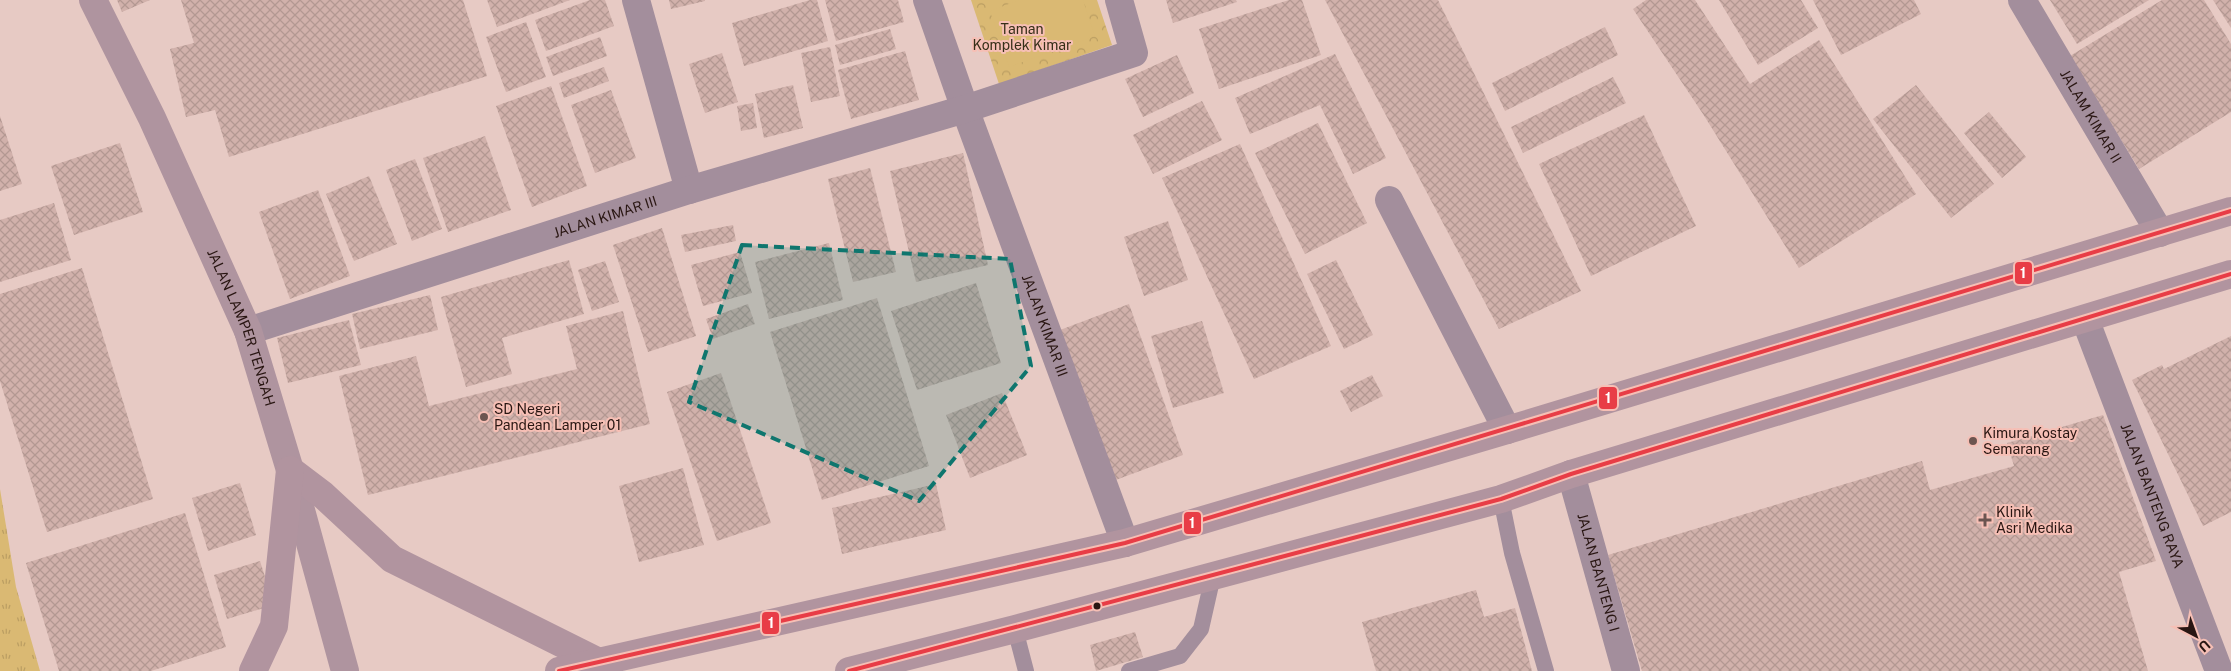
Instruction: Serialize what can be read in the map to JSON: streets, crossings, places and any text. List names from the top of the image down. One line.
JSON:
{"streets":{"main road":["JALAN LAMPER TENGAH"],"street":["JALAM KIMAR II","JALAN KIMAR III","JALAN BANTENG RAYA","JALAN BANTENG I"]},"crossings":[["JALAN KIMAR III","JALAN LAMPER TENGAH"]],"parks":["Taman Komplek Kimar"],"places":{"other":["SD Negeri Pandean Lamper 01","Kimura Kostay Semarang"],"health":["Klinik Asri Medika"]},"lines":["transit line 1"],"north":"bottom right"}
